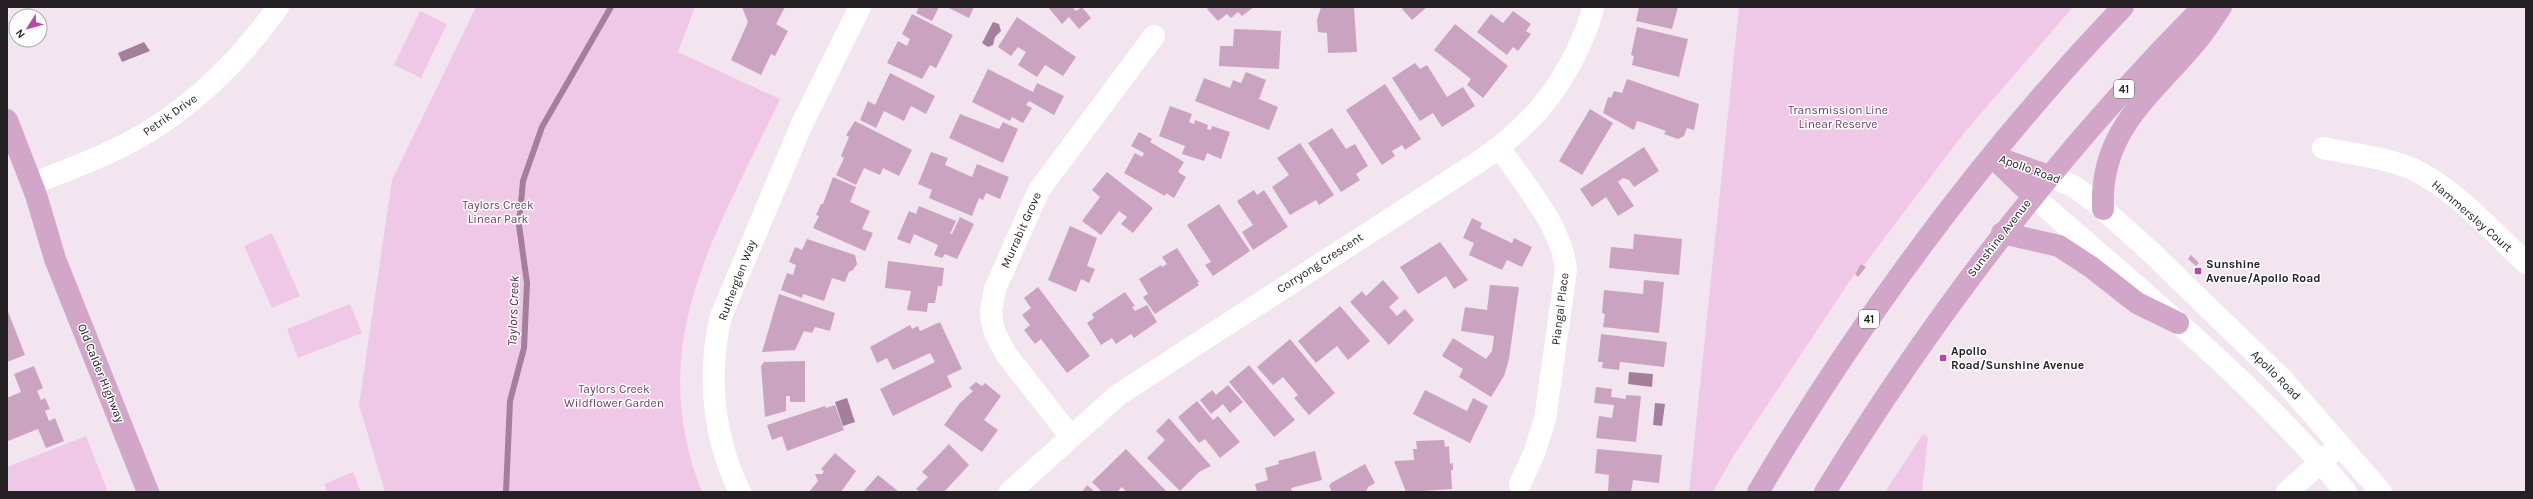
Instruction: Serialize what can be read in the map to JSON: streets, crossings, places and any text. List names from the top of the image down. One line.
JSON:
{"streets":{"main road":["41","Apollo Road","Sunshine Avenue","Old Calder Highway"],"street":["Petrik Drive","Hammersley Court","Murrabit Grove","Corryong Crescent","Rutherglen Way","Piangal Place"]},"crossings":[["41","Apollo Road"],["Petrik Drive","Old Calder Highway"],["Apollo Road","Sunshine Avenue"],["Murrabit Grove","Corryong Crescent"],["Corryong Crescent","Piangal Place"]],"water":["Taylors Creek"],"parks":["Transmission Line Linear Reserve","Taylors Creek Linear Park","Taylors Creek Wildflower Garden"],"places":{"transit":["Sunshine Avenue/Apollo Road","Apollo Road/Sunshine Avenue"]},"north":"bottom left"}
